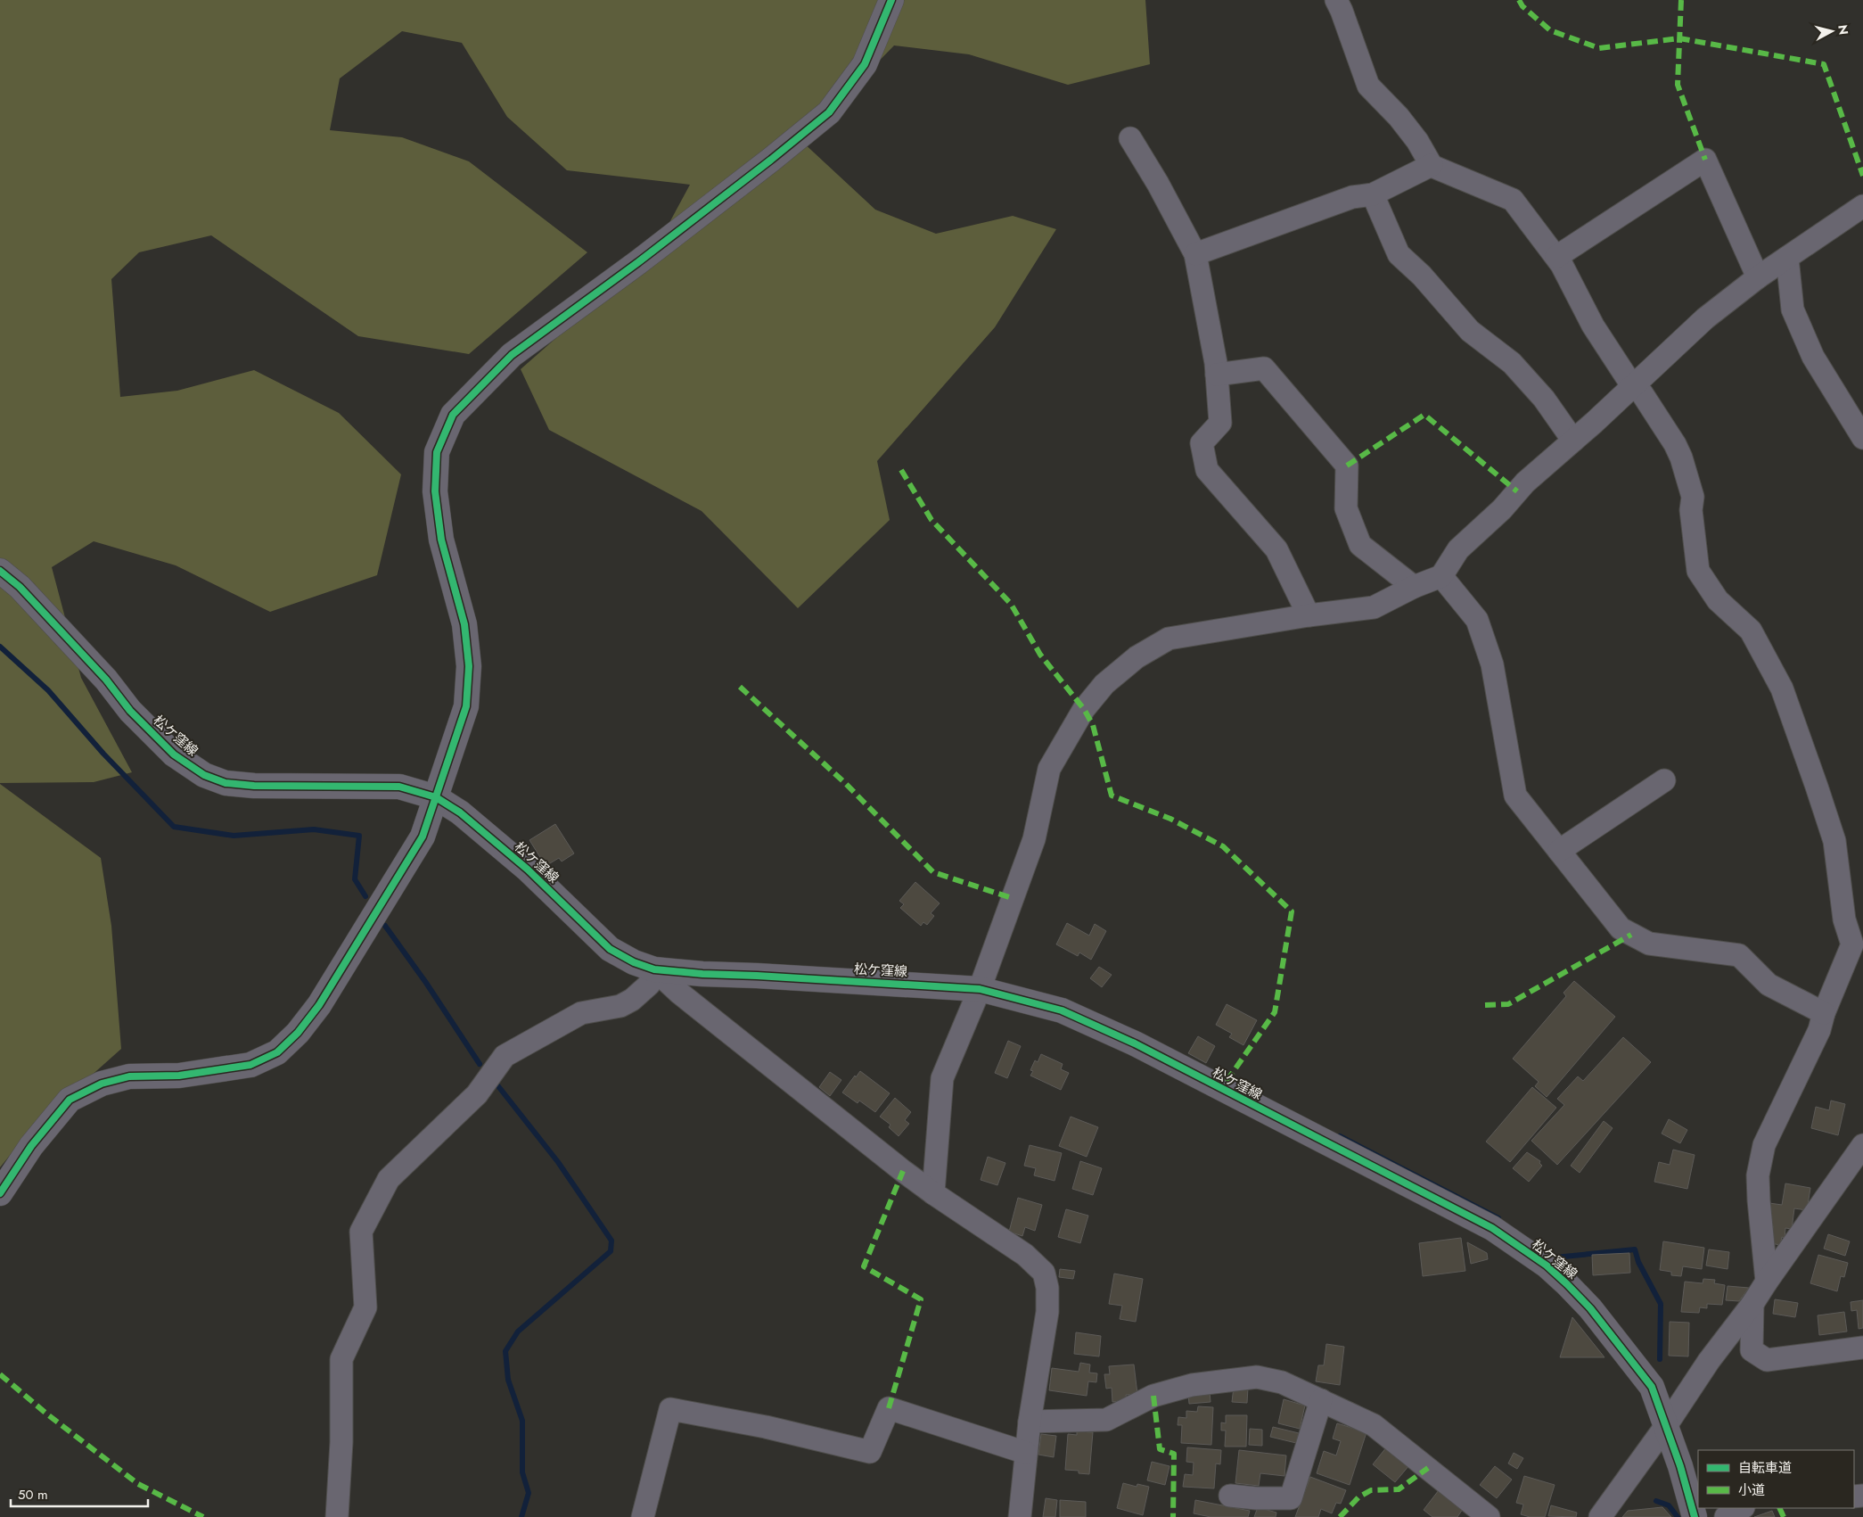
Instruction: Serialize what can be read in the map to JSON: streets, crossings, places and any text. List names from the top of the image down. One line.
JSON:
{"streets":{"street":["松ケ窪線"]},"legend":["自転車道","小道"],"scale_bar":"50 m","north":"right"}
